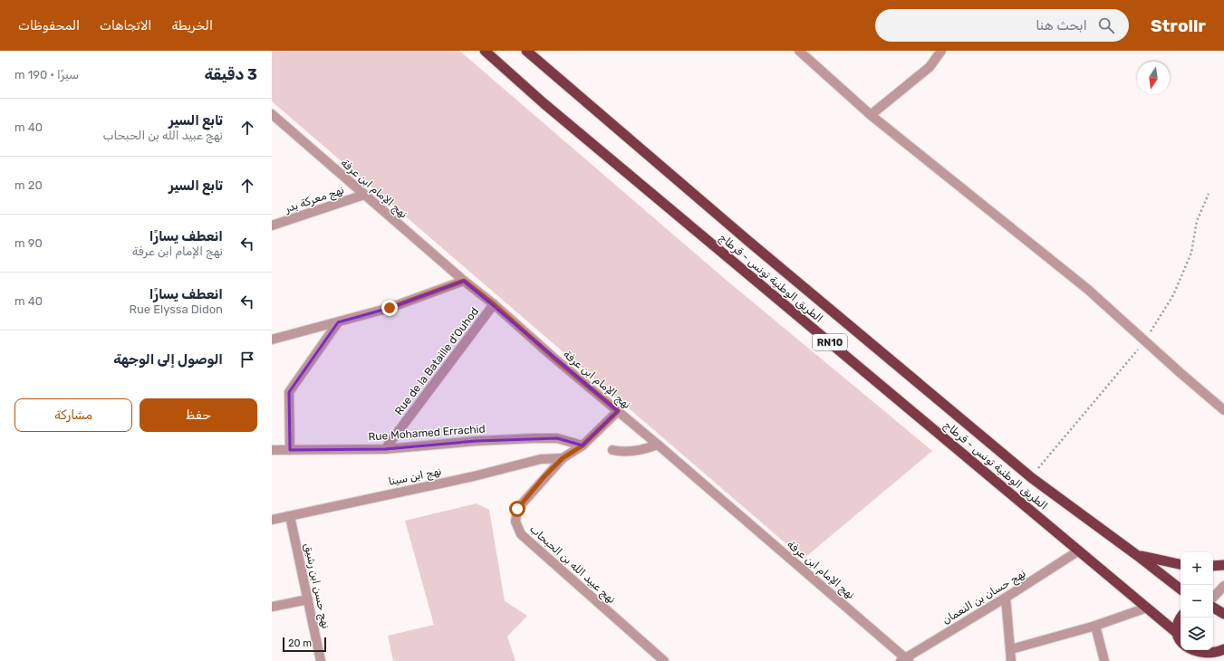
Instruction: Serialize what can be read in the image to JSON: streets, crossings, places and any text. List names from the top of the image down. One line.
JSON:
{"streets":{"highway":["الطريق الوطنية تونس - قرطاج","RN10"],"street":["نهج الإمام ابن عرفة","نهج معركة بدر","Rue de la Bataille d'Ouhod","Rue Mohamed Errachid","نهج ابن سينا","نهج عبيد الله بن الحبحاب","نهج حسن ابن رشيق","نهج حسان بن النعمان"]},"crossings":[["نهج الإمام ابن عرفة","نهج معركة بدر"],["نهج الإمام ابن عرفة","Rue de la Bataille d'Ouhod"],["نهج الإمام ابن عرفة","نهج عبيد الله بن الحبحاب"],["نهج الإمام ابن عرفة","نهج حسان بن النعمان"],["الطريق الوطنية تونس - قرطاج","RN10"],["الطريق الوطنية تونس - قرطاج","نهج حسان بن النعمان"],["Rue de la Bataille d'Ouhod","Rue Mohamed Errachid"],["Rue Mohamed Errachid","نهج عبيد الله بن الحبحاب"],["نهج ابن سينا","نهج عبيد الله بن الحبحاب"],["نهج ابن سينا","نهج حسن ابن رشيق"]],"scale_bar":"20 m","north":"bottom","page":{"header":"Strollr","search":"ابحث هنا","nav":["الخريطة","الاتجاهات","المحفوظات"],"heading":["3 دقيقة","سيرًا · 190 m"],"list":[["تابع السير","نهج عبيد الله بن الحبحاب","40 m"],["تابع السير","20 m"],["انعطف يسارًا","نهج الإمام ابن عرفة","90 m"],["انعطف يسارًا","Rue Elyssa Didon","40 m"],"الوصول إلى الوجهة"],"buttons":["حفظ","مشاركة"],"map_buttons":["+","−"],"scale":"20 m"}}
